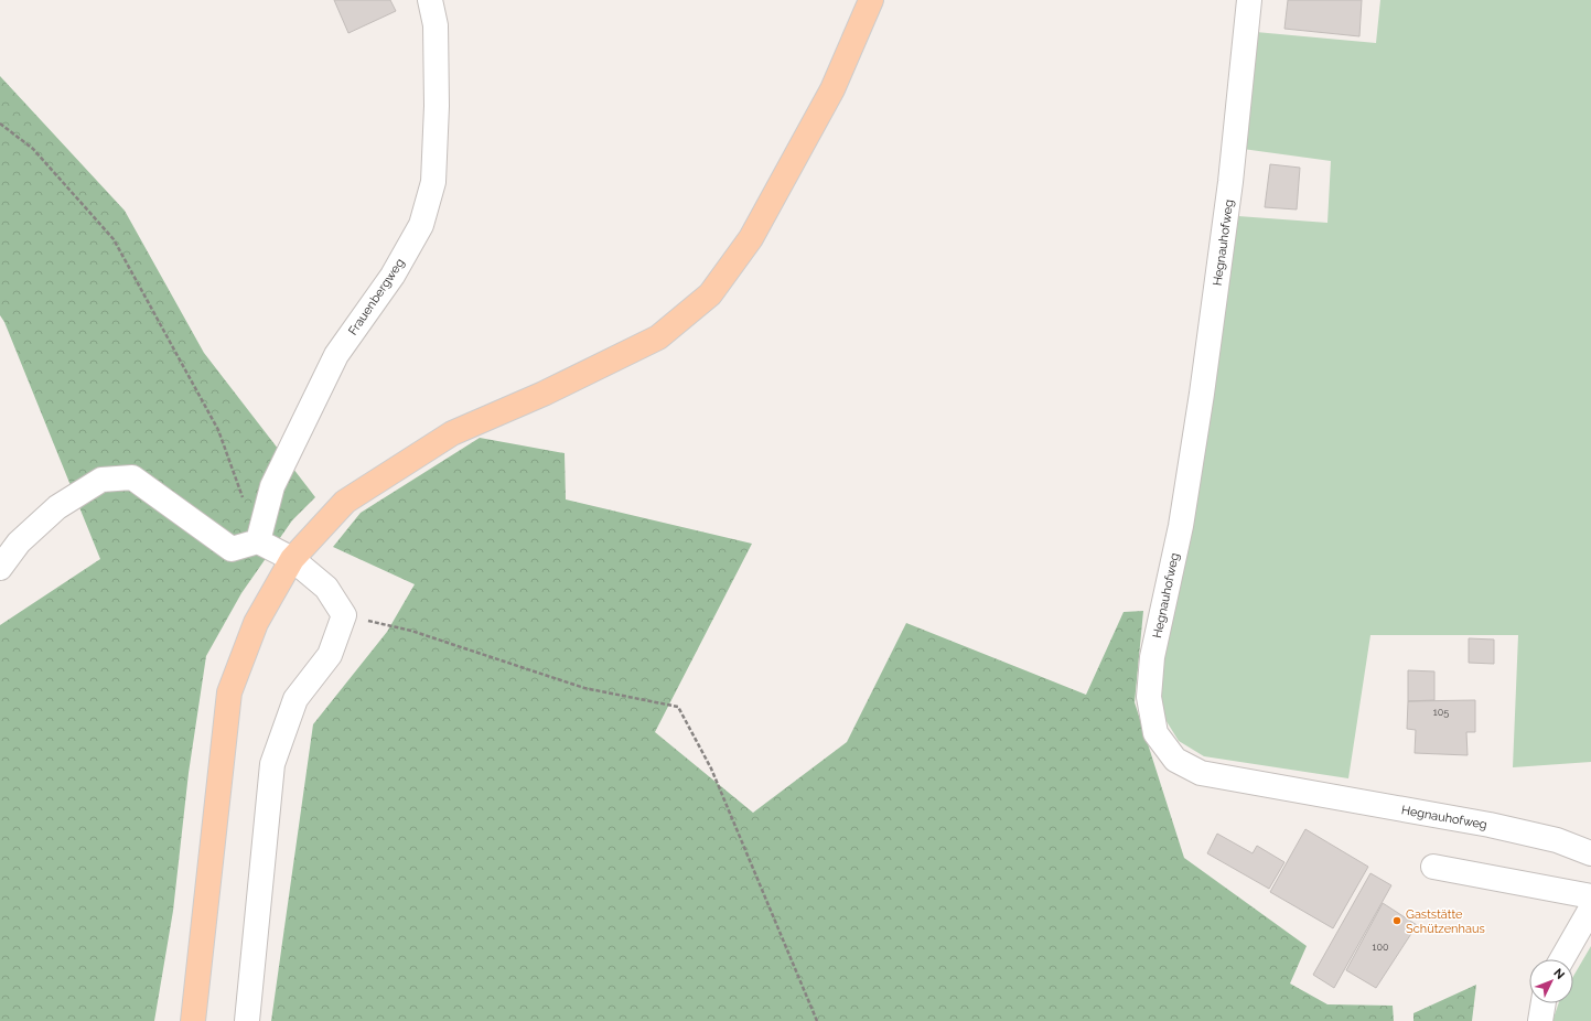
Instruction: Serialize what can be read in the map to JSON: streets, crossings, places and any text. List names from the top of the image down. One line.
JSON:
{"streets":{"street":["Hegnauhofweg","Frauenbergweg"]},"places":["Gaststätte Schützenhaus"],"house_numbers":["105","100"],"north":"top right"}
